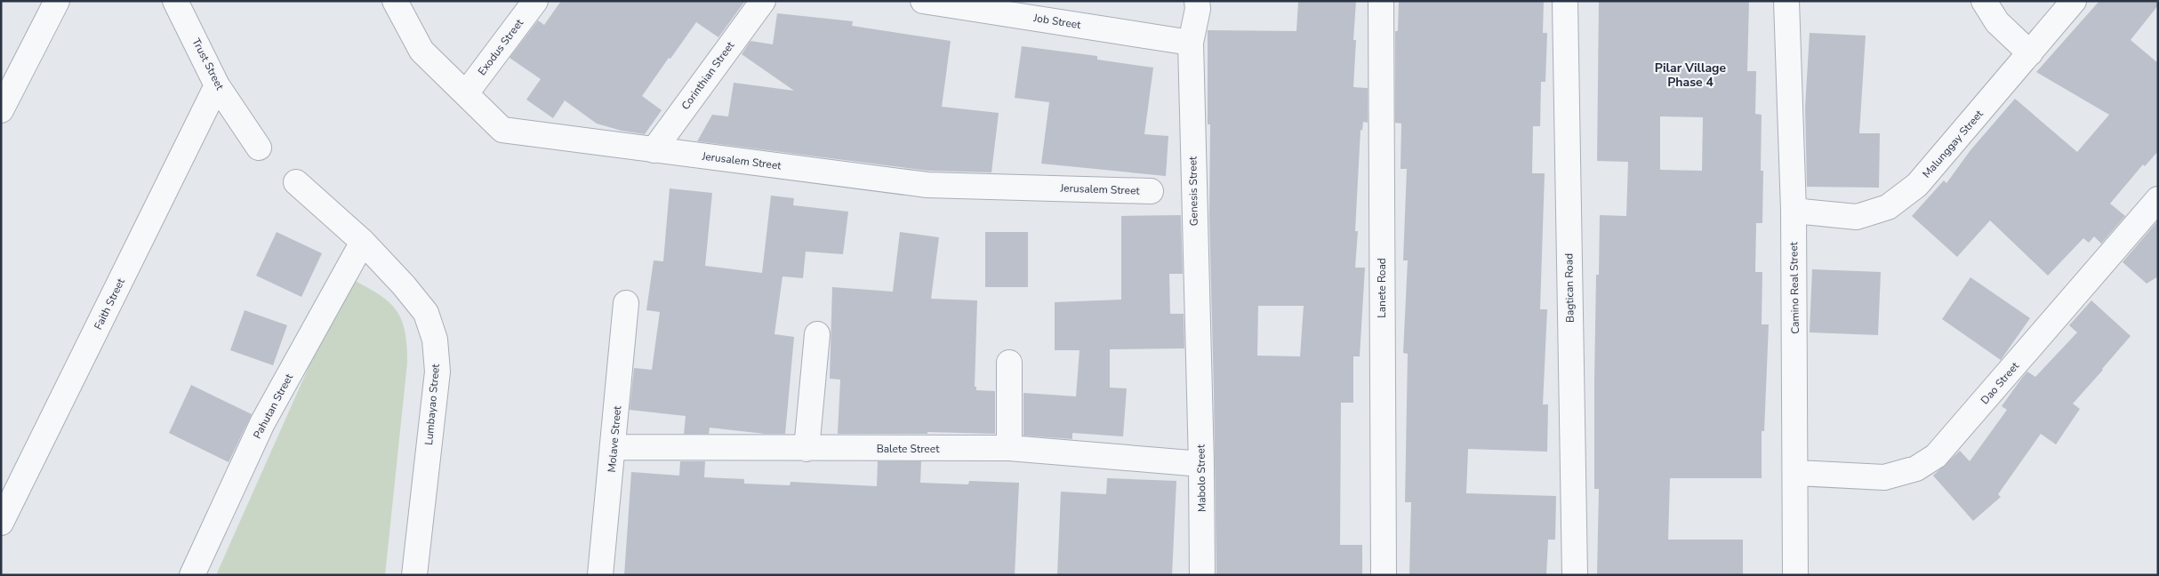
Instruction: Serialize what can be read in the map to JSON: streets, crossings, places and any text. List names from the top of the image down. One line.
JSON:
{"streets":{"street":["Job Street","Exodus Street","Trust Street","Corinthian Street","Malunggay Street","Jerusalem Street","Genesis Street","Lanete Road","Bagtican Road","Camino Real Street","Faith Street","Dao Street","Lumbayao Street","Pahutan Street","Molave Street","Balete Street","Mabolo Street"]},"crossings":[["Job Street","Genesis Street"],["Exodus Street","Jerusalem Street"],["Trust Street","Faith Street"],["Corinthian Street","Jerusalem Street"],["Malunggay Street","Camino Real Street"],["Genesis Street","Mabolo Street"],["Camino Real Street","Dao Street"],["Lumbayao Street","Pahutan Street"],["Molave Street","Balete Street"],["Balete Street","Mabolo Street"]],"districts":["Pilar Village Phase 4"]}
